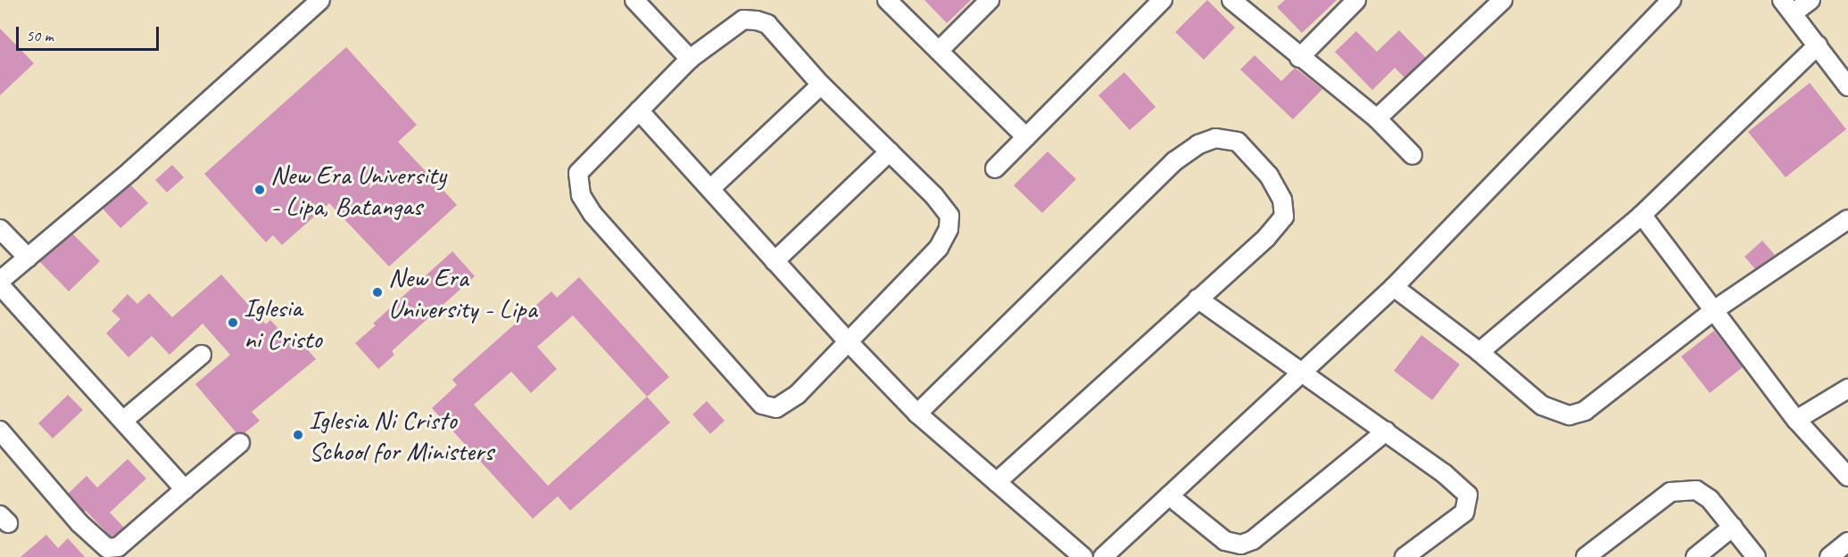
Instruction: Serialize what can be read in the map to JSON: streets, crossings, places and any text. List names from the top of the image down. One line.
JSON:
{"places":["New Era University - Lipa, Batangas","New Era University - Lipa","Iglesia ni Cristo","Iglesia Ni Cristo School for Ministers"],"scale_bar":"50 m"}
